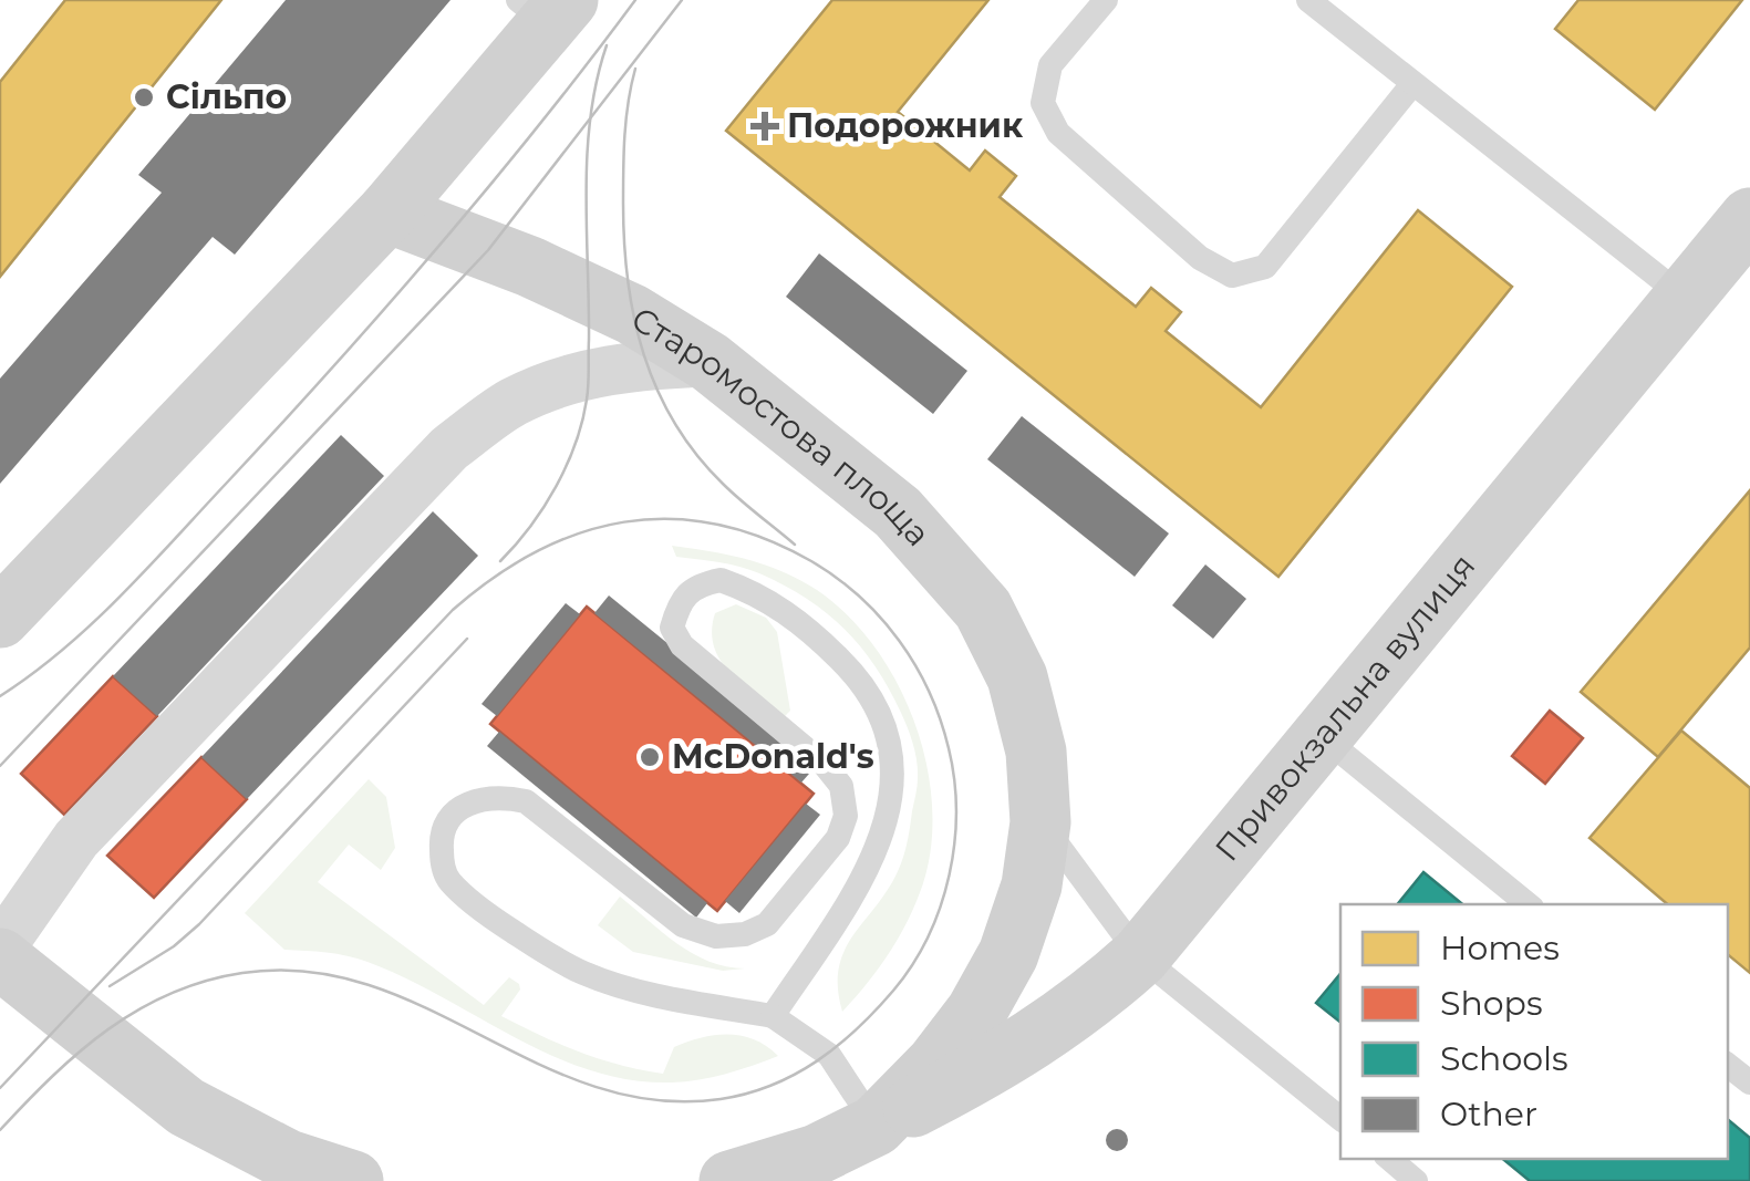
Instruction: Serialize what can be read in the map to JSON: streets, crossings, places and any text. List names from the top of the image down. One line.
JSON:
{"streets":{"main road":["Старомостова площа","Привокзальна вулиця"]},"crossings":[["Старомостова площа","Привокзальна вулиця"]],"places":{"other":["Сільпо","McDonald's"],"health":["Подорожник"]},"legend":["Homes","Shops","Schools","Other"]}
